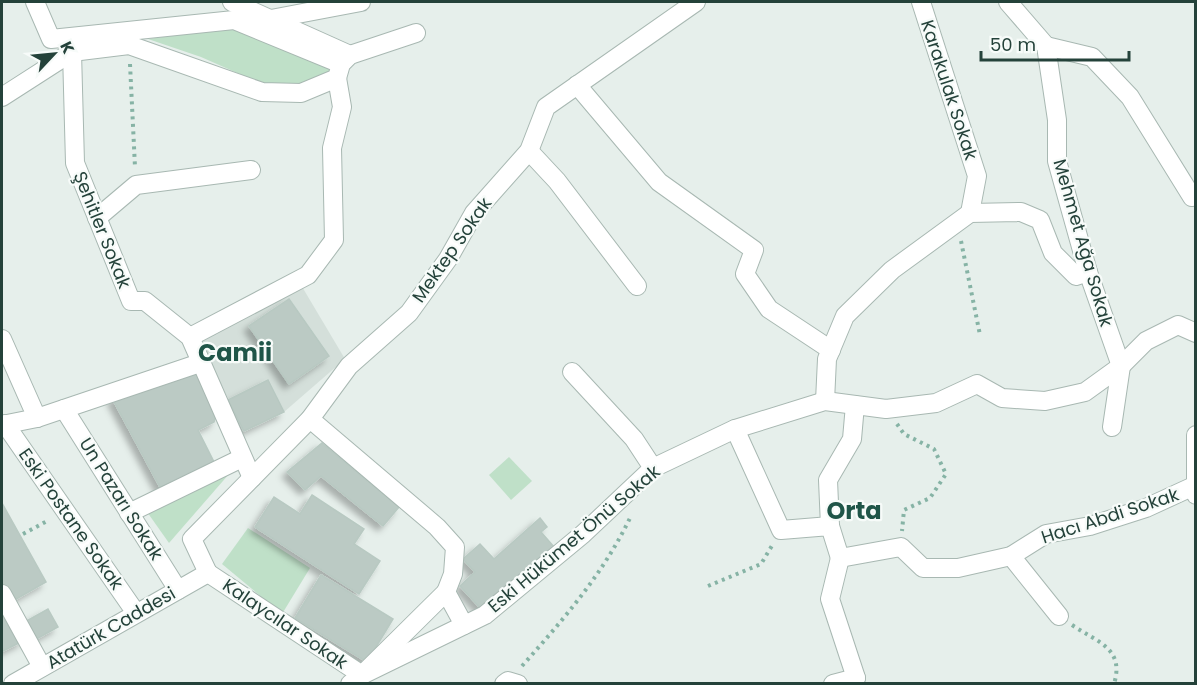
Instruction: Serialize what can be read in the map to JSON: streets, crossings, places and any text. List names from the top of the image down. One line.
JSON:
{"streets":{"street":["Karakulak Sokak","Şehitler Sokak","Mehmet Ağa Sokak","Mektep Sokak","Un Pazarı Sokak","Hacı Abdi Sokak","Eski Postane Sokak","Eski Hükümet Önü Sokak","Kalaycılar Sokak","Atatürk Caddesi"]},"crossings":[["Mektep Sokak","Kalaycılar Sokak"],["Mektep Sokak","Atatürk Caddesi"],["Un Pazarı Sokak","Atatürk Caddesi"],["Eski Postane Sokak","Atatürk Caddesi"],["Eski Hükümet Önü Sokak","Kalaycılar Sokak"],["Kalaycılar Sokak","Atatürk Caddesi"]],"districts":["Camii","Orta"],"scale_bar":"50 m","north":"top right"}
